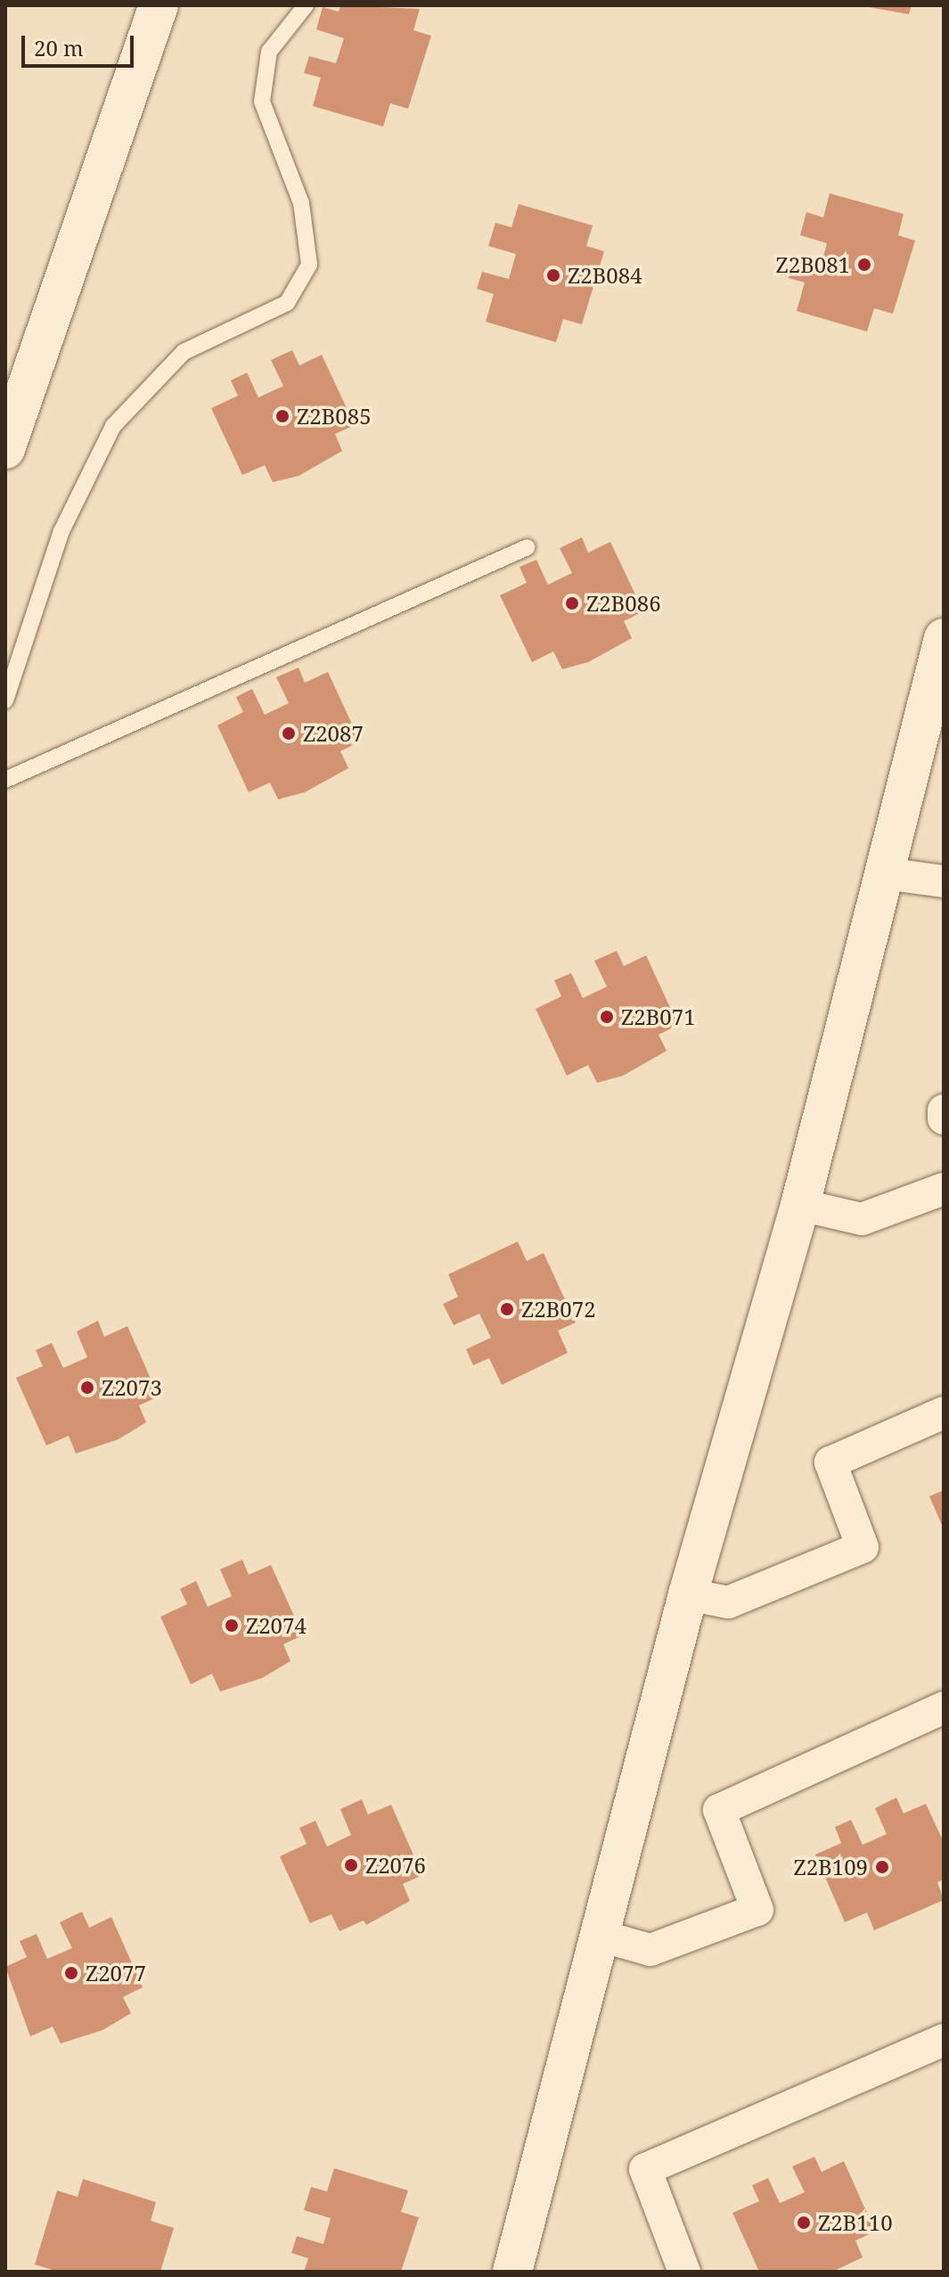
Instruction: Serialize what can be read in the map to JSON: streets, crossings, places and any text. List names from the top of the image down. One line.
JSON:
{"places":["Z2B081","Z2B084","Z2B085","Z2B086","Z2087","Z2B071","Z2B072","Z2073","Z2074","Z2076","Z2B109","Z2077","Z2B110"],"scale_bar":"20 m"}
